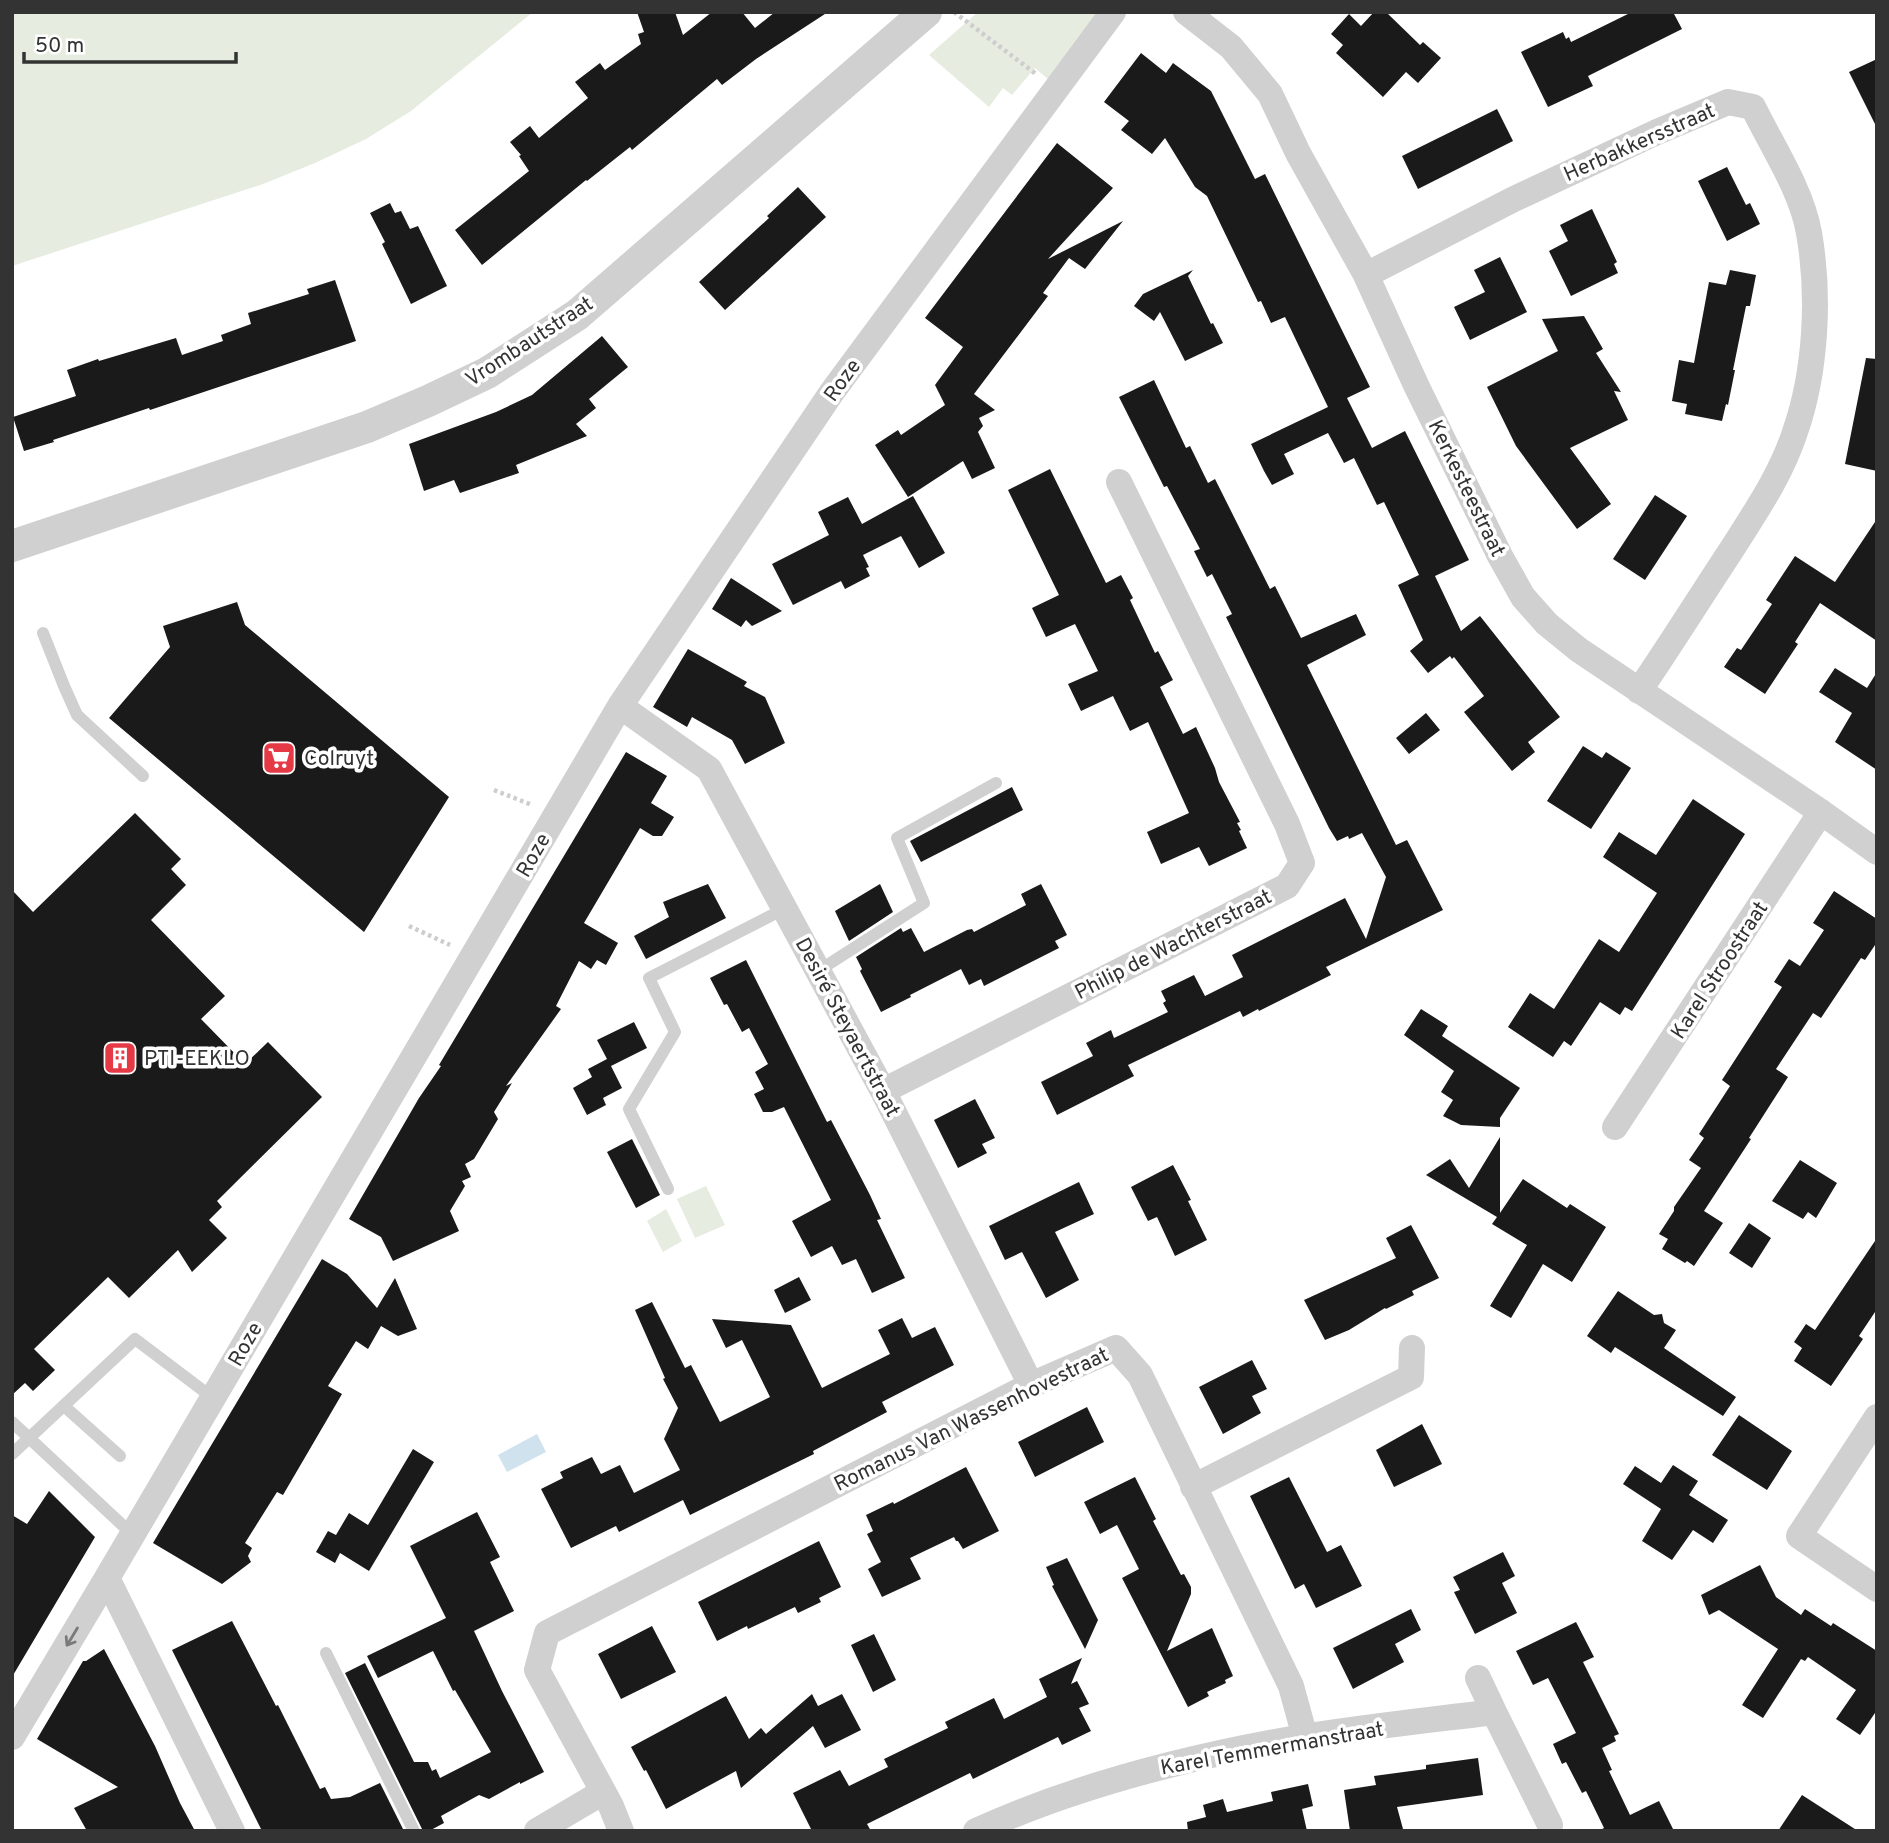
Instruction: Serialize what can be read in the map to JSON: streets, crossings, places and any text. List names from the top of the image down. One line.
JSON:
{"streets":{"street":["Herbakkersstraat","Vrombautstraat","Roze","Kerkesteestraat","Philip de Wachterstraat","Karel Stroostraat","Desiré Steyaertstraat","Romanus Van Wassenhovestraat","Karel Temmermanstraat"]},"crossings":[["Herbakkersstraat","Kerkesteestraat"],["Roze","Desiré Steyaertstraat"],["Kerkesteestraat","Karel Stroostraat"],["Philip de Wachterstraat","Desiré Steyaertstraat"],["Desiré Steyaertstraat","Romanus Van Wassenhovestraat"],["Romanus Van Wassenhovestraat","Karel Temmermanstraat"]],"places":{"supermarket":["Colruyt"],"building":["PTI-EEKLO"]},"scale_bar":"50 m"}
